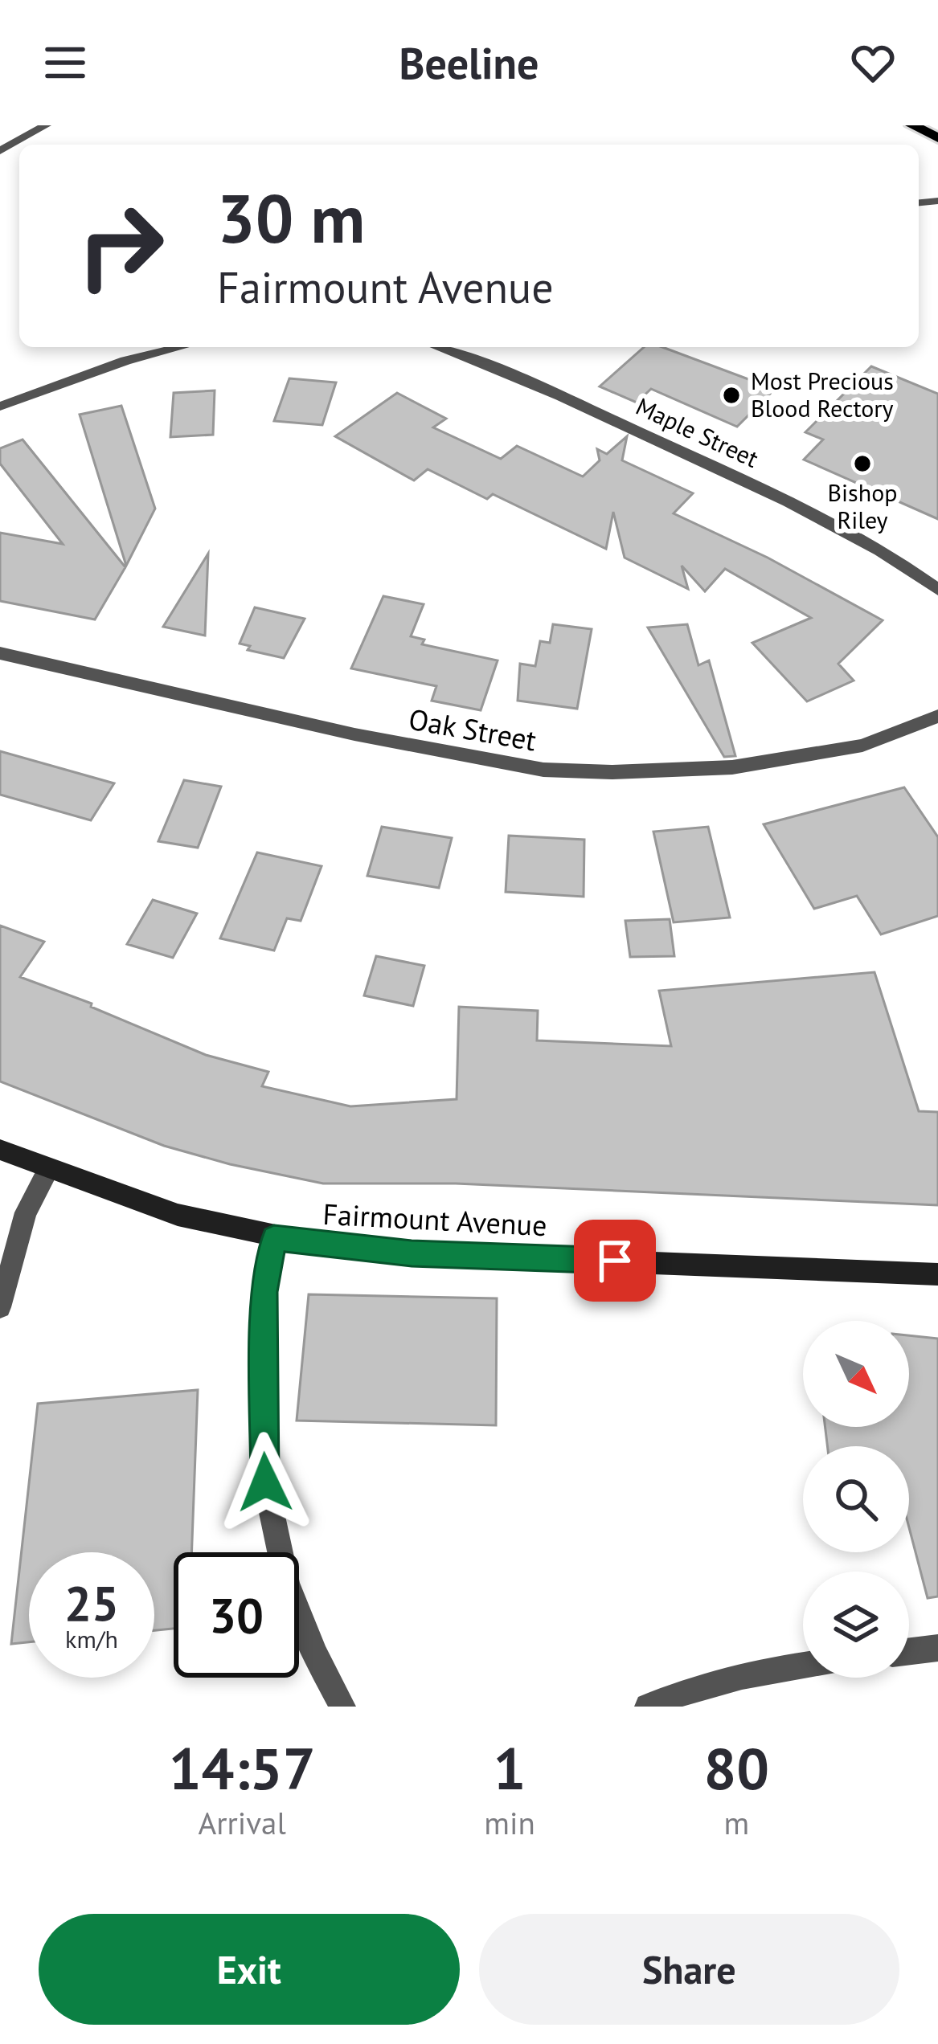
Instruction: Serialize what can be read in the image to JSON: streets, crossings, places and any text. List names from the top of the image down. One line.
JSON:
{"streets":{"main road":["Fairmount Avenue"],"street":["Maple Street","Oak Street"]},"places":["Most Precious Blood Rectory","Bishop Riley"],"north":"bottom right","page":{"header":"Beeline","turn":["30 m","Fairmount Avenue"],"speed":"25 km/h","limit":"30","eta":["14:57","Arrival","1","min","80","m"],"buttons":["Exit","Share"]}}
